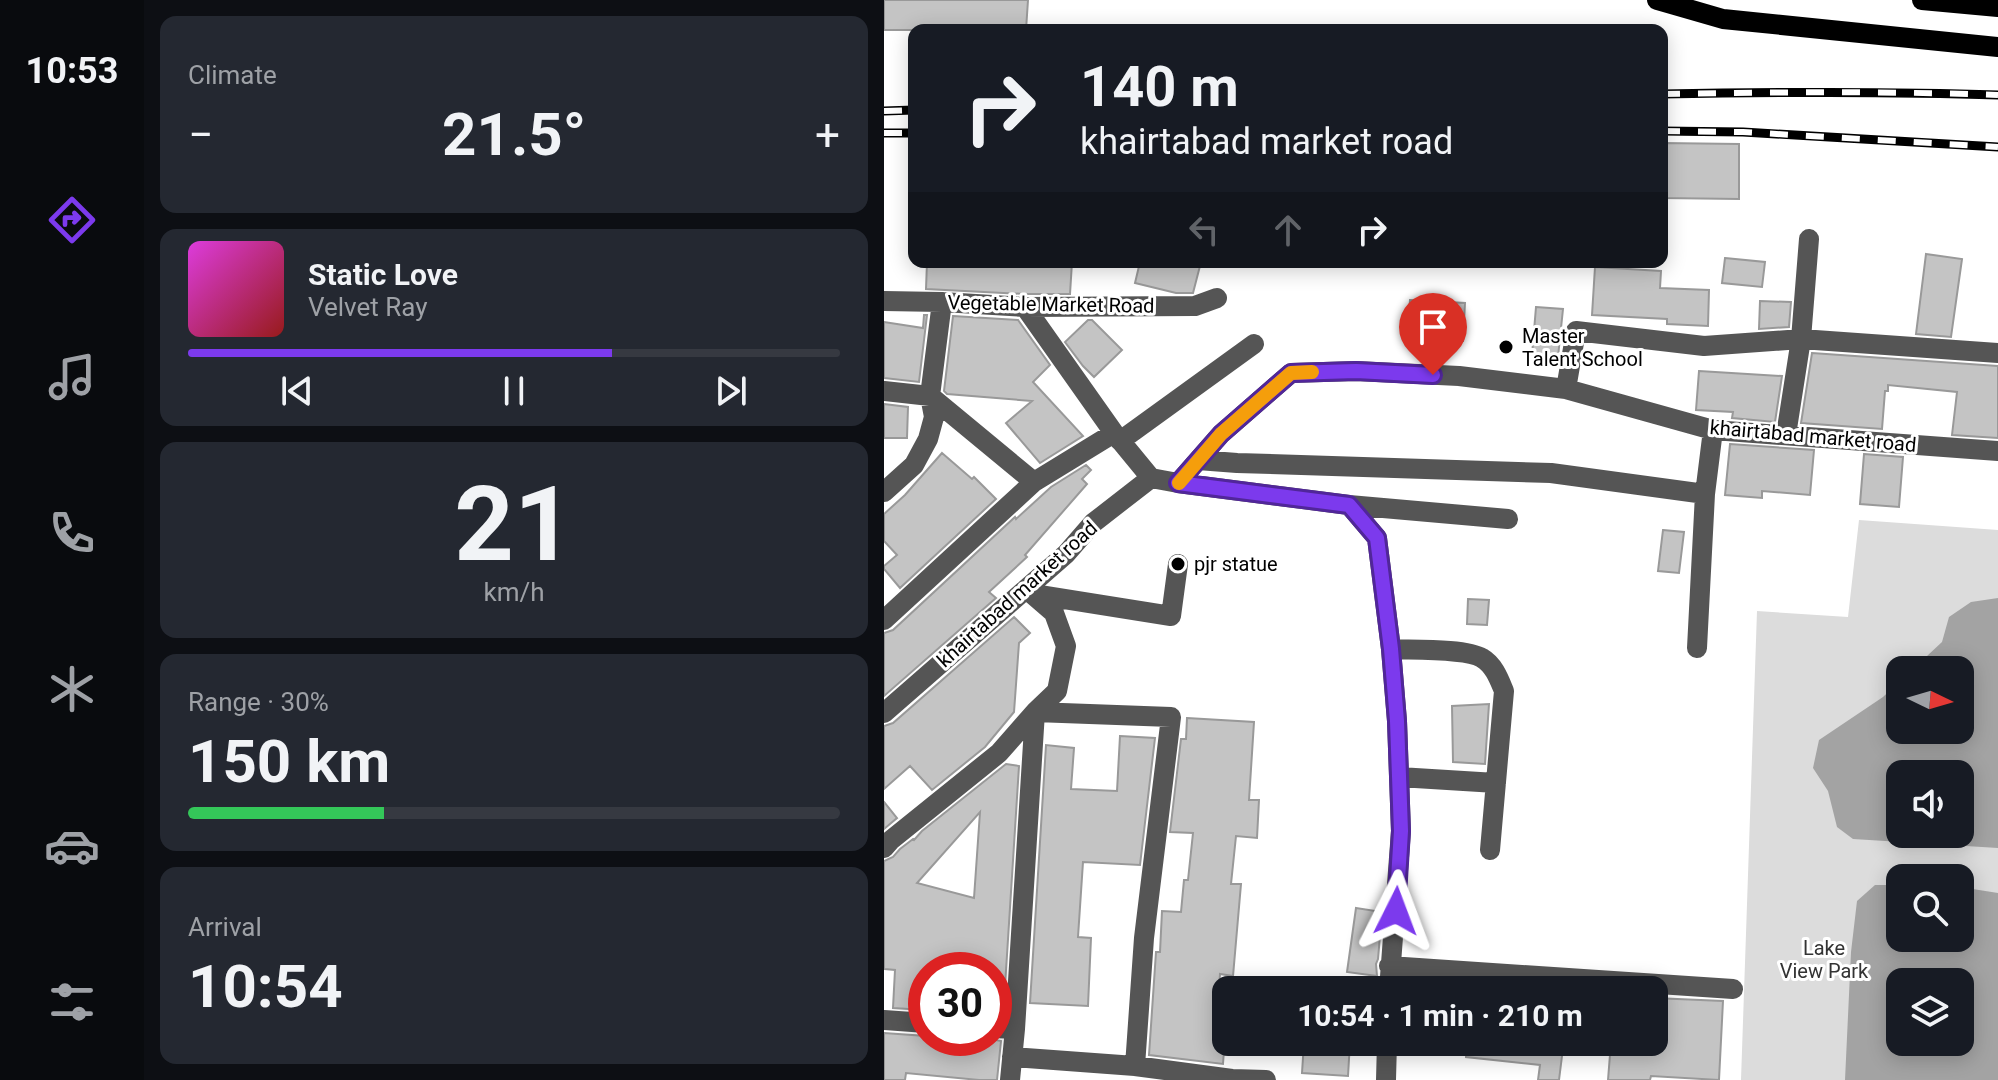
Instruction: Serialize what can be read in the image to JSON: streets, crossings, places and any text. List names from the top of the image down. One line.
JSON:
{"streets":{"street":["Vegetable Market Road","khairtabad market road"]},"parks":["Lake View Park"],"places":["Master Talent School","pjr statue"],"north":"right","page":{"tabs":"10:53","tile":["Climate",["21","km/h"],["Range · 30%","150 km"],["Arrival","10:54"]],"turn":["140 m","khairtabad market road"],"heat":["−","21.5°","+"],"song":["Static Love","Velvet Ray"],"limit":"30","trip":"10:54 · 1 min · 210 m"}}
